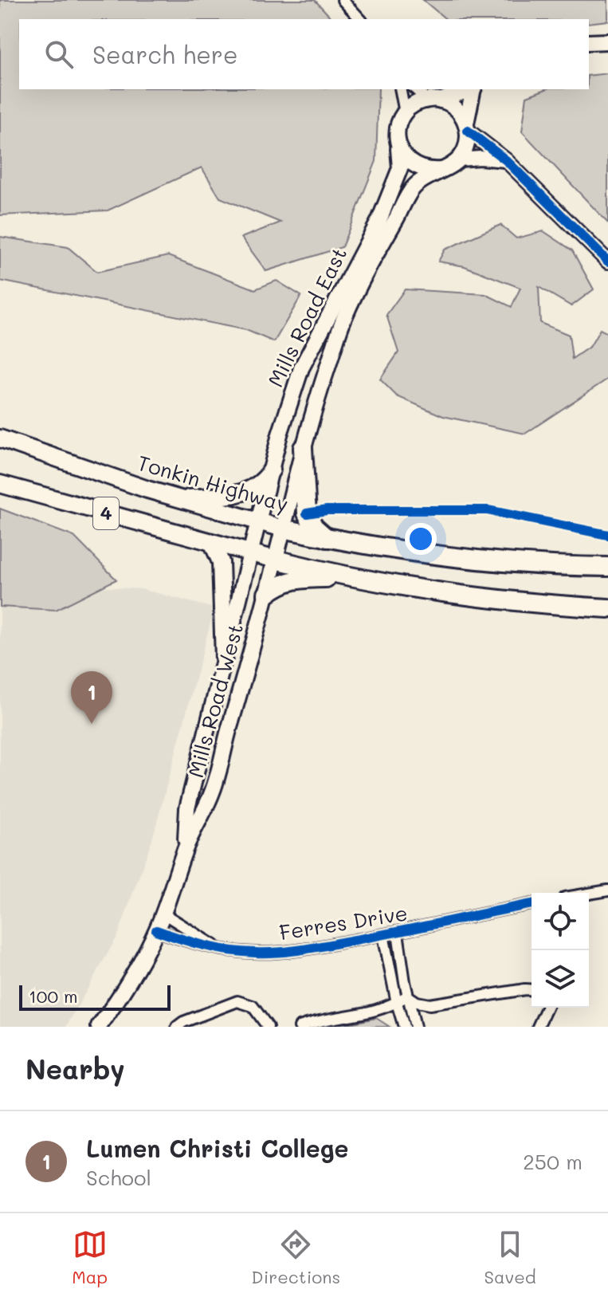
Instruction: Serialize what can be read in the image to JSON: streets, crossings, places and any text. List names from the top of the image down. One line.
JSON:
{"streets":{"highway":["Tonkin Highway","4"],"main road":["Mills Road East","Mills Road West"],"street":["Ferres Drive"]},"crossings":[["Mills Road East","Tonkin Highway"],["Mills Road East","4"],["Mills Road East","Mills Road West"],["4","Mills Road West"],["Mills Road West","Ferres Drive"]],"scale_bar":"100 m","page":{"search":"Search here","pins":"1","scale":"100 m","heading":"Nearby","list":[{"mark":"1","name":"Lumen Christi College","note":"School","value":"250 m"}],"nav":["Map","Directions","Saved"]}}
